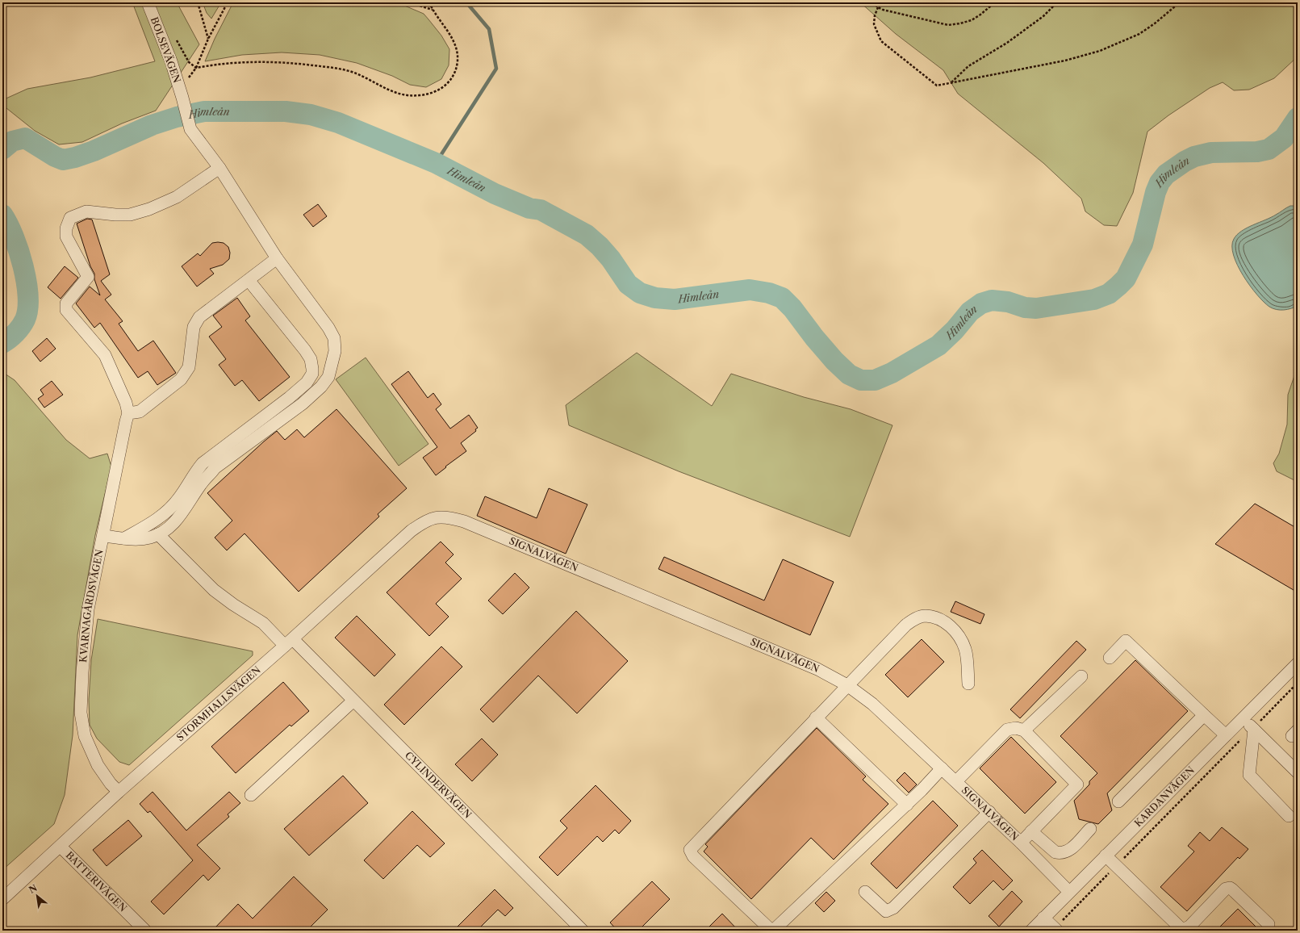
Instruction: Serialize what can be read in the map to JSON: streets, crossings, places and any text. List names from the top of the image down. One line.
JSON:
{"streets":{"street":["BOLSEVÄGEN","SIGNALVÄGEN","KVARNAGÅRDSVÄGEN","STORMHALLSVÄGEN","CYLINDERVÄGEN","KARDANVÄGEN","BATTERIVÄGEN"]},"crossings":[["SIGNALVÄGEN","STORMHALLSVÄGEN"],["SIGNALVÄGEN","KARDANVÄGEN"],["KVARNAGÅRDSVÄGEN","STORMHALLSVÄGEN"],["STORMHALLSVÄGEN","CYLINDERVÄGEN"],["STORMHALLSVÄGEN","BATTERIVÄGEN"]],"water":["Himleån"],"north":"top left"}
